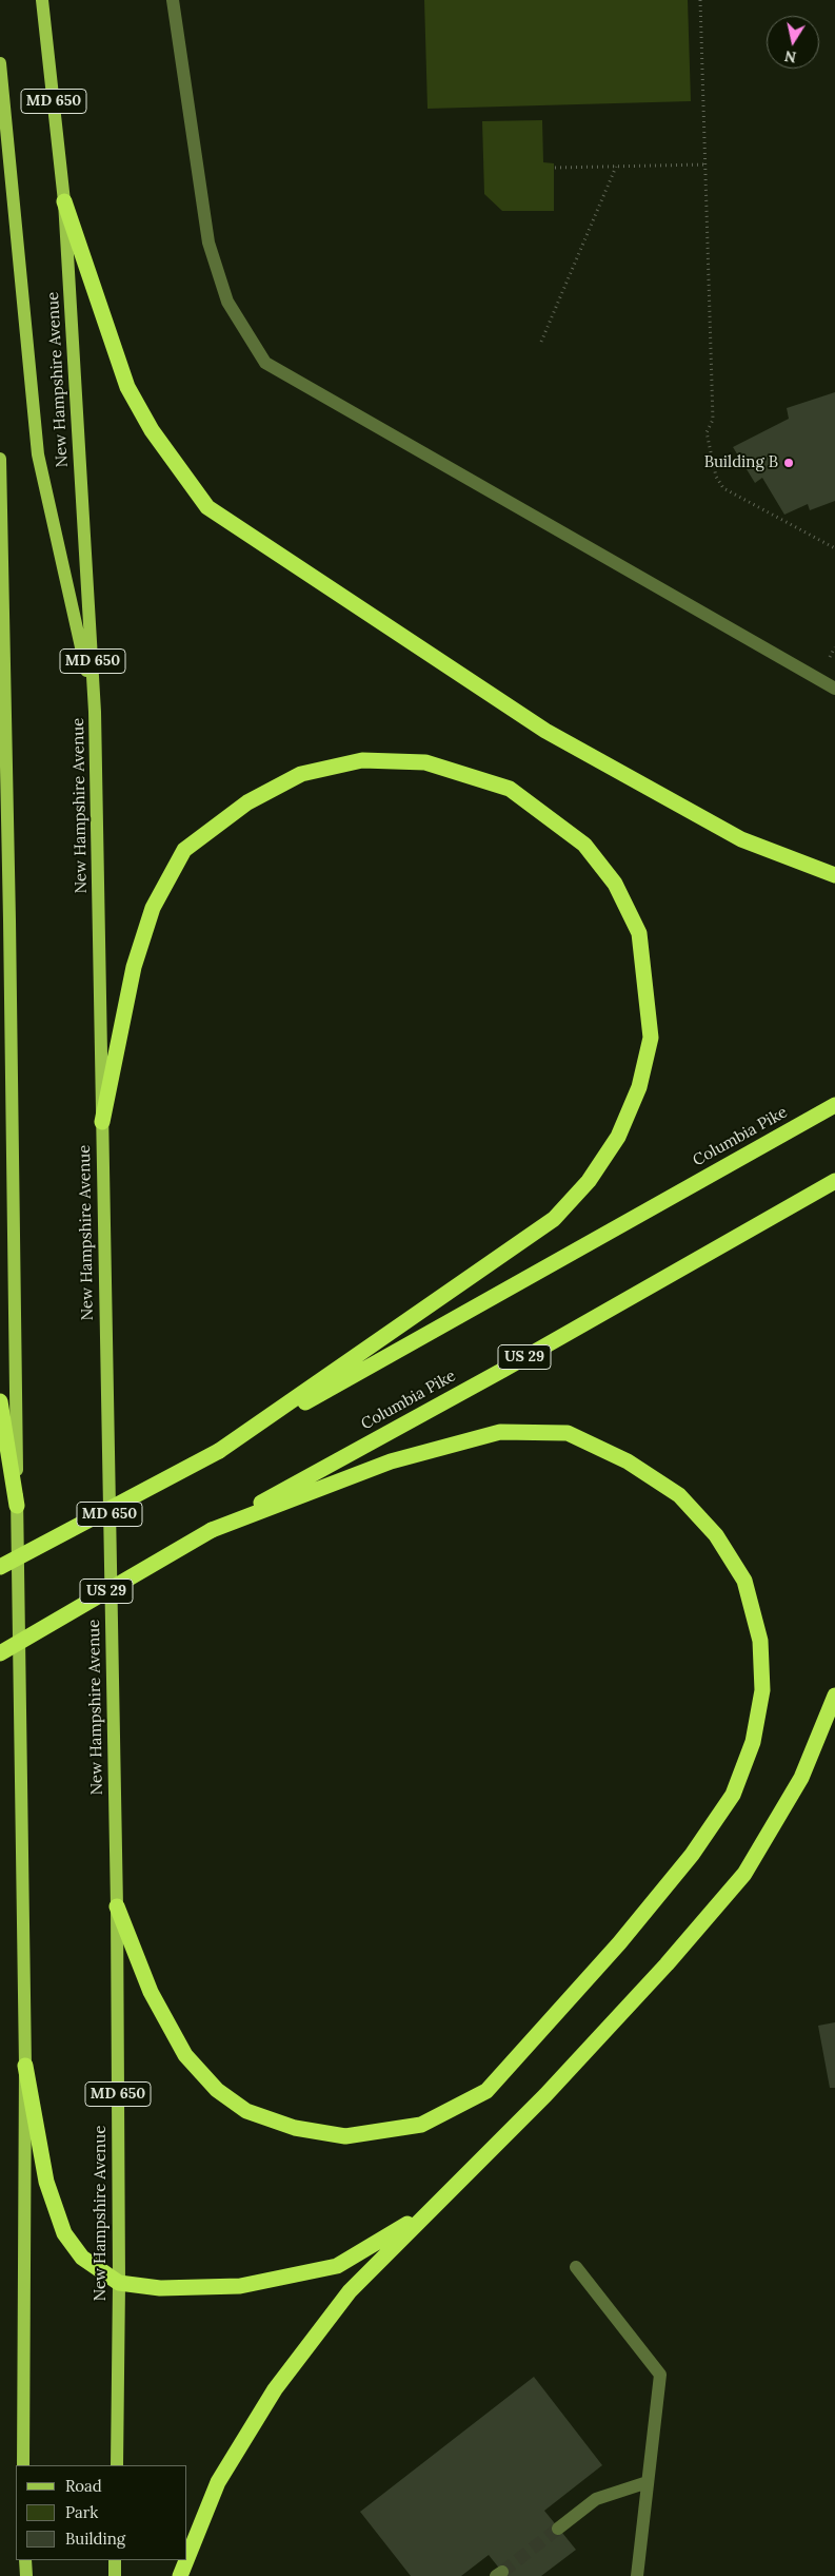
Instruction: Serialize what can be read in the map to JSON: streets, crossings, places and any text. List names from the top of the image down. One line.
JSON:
{"streets":{"highway":["Columbia Pike","US 29"],"main road":["MD 650","New Hampshire Avenue"]},"places":["Building B"],"legend":["Road","Park","Building"],"north":"bottom"}
